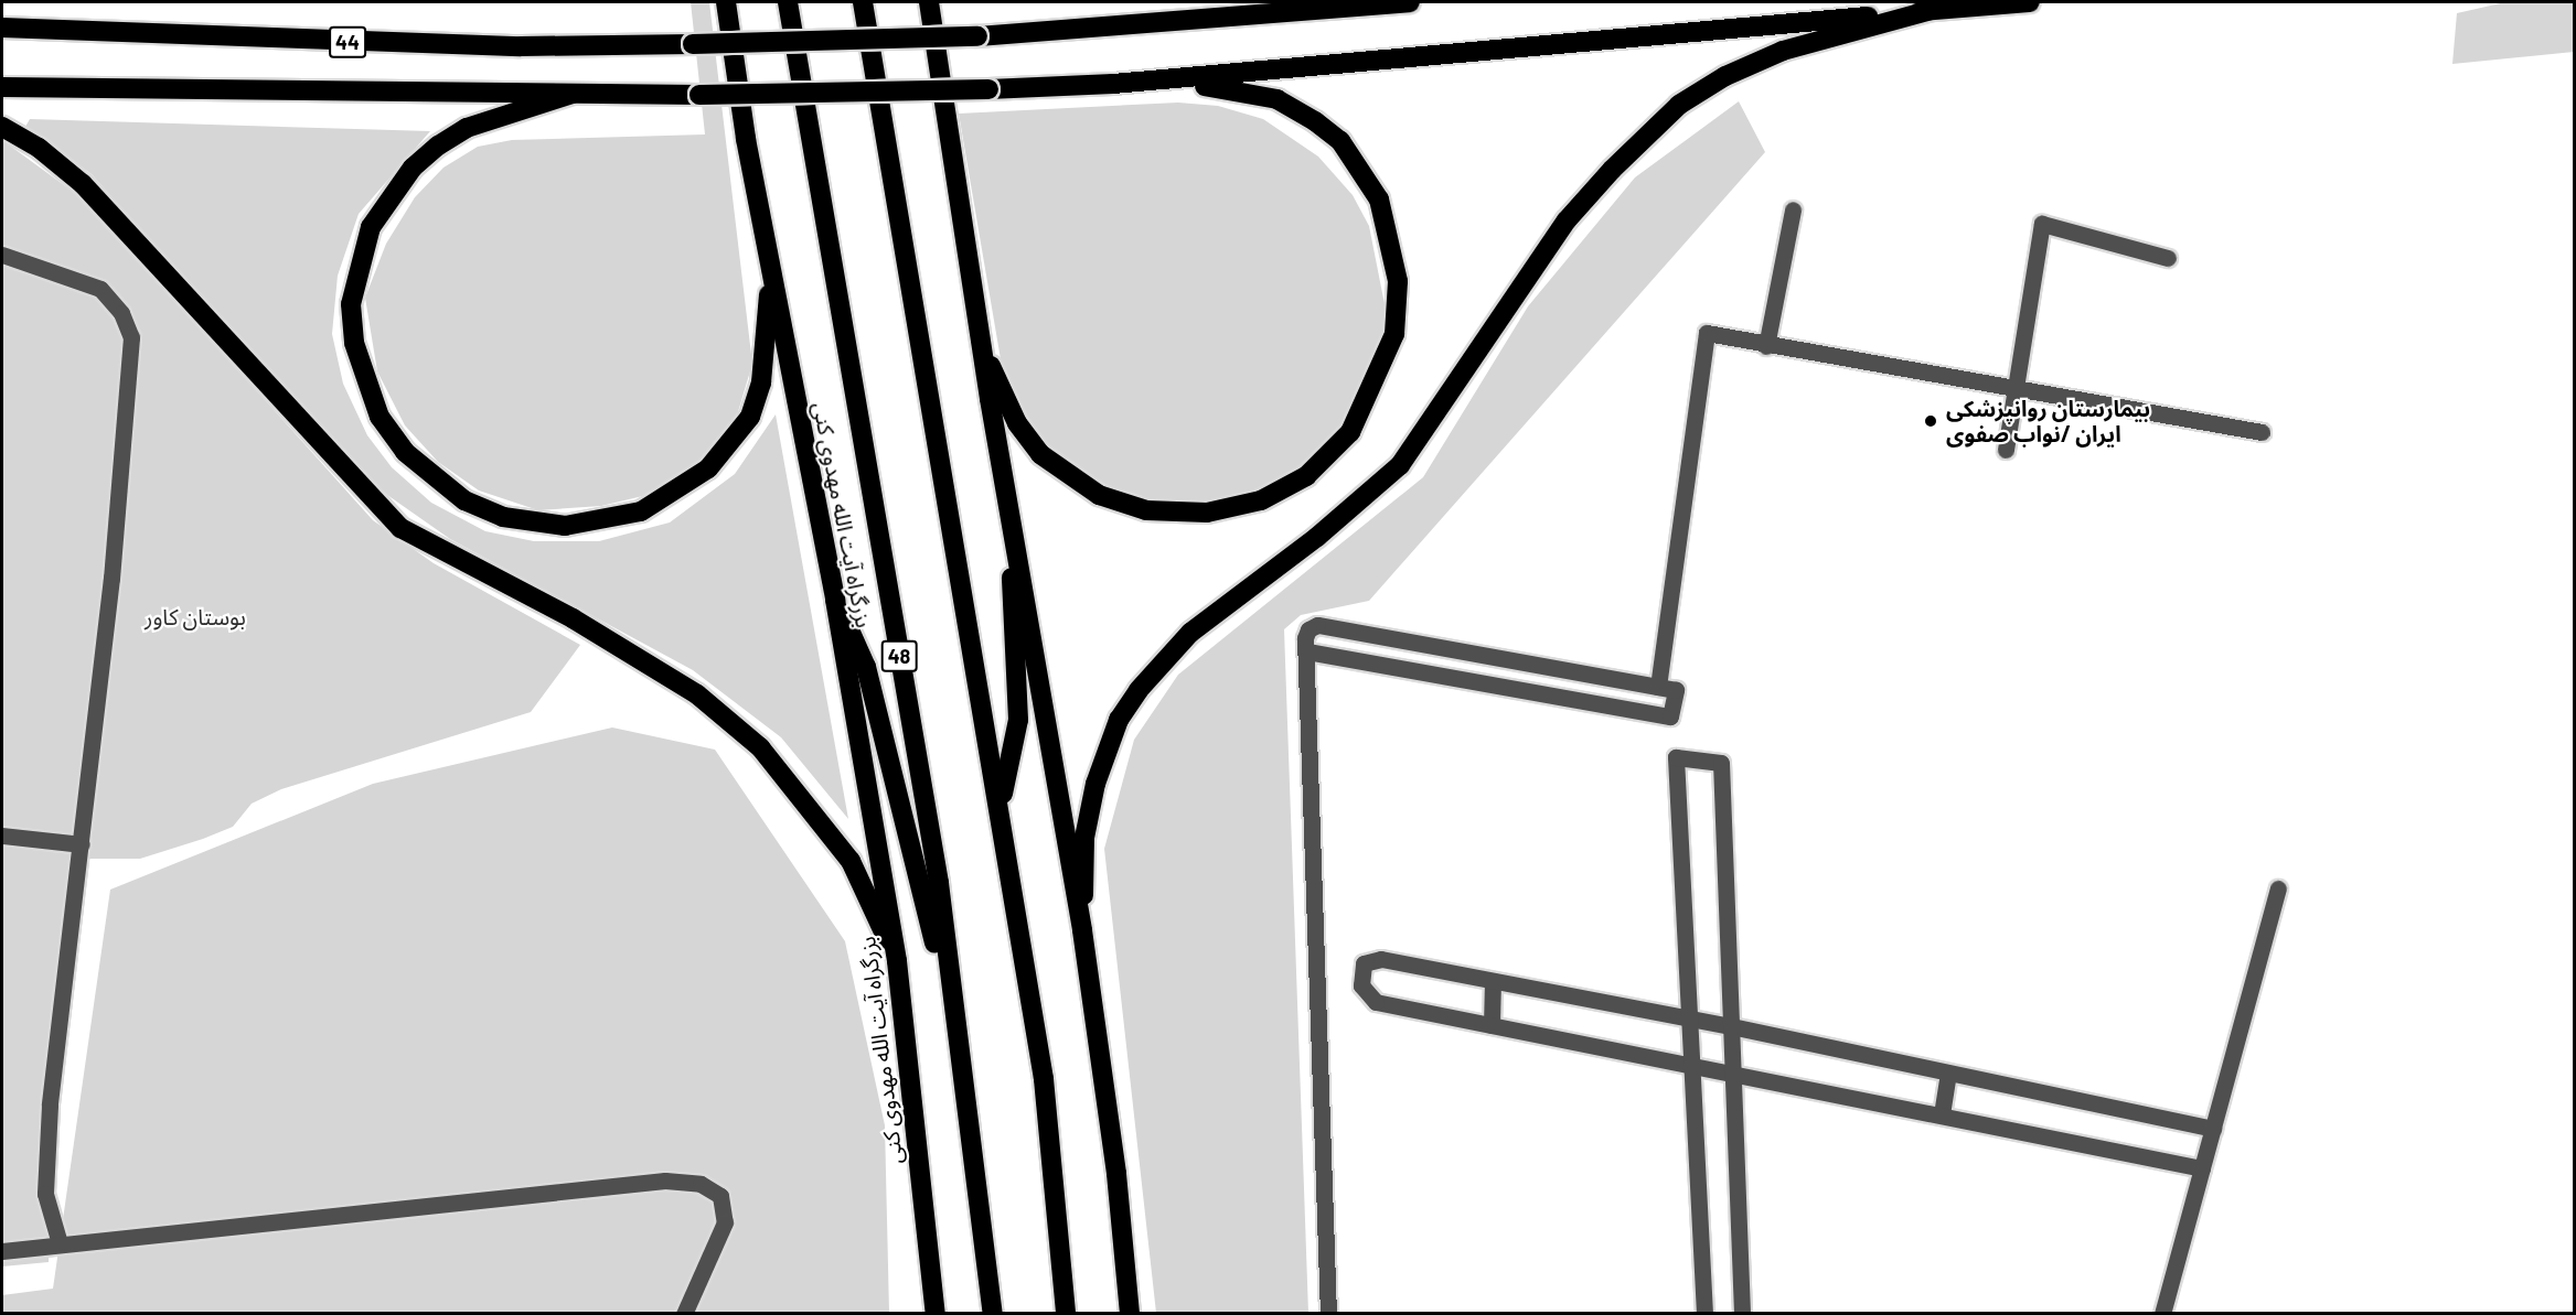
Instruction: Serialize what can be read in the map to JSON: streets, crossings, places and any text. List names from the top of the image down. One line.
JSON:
{"streets":{"highway":["44","بزرگراه آیت الله مهدوی کنی","48"]},"parks":["بوستان کاور"],"places":["بیمارستان روانپزشکی ایران /نواب صفوی"]}
